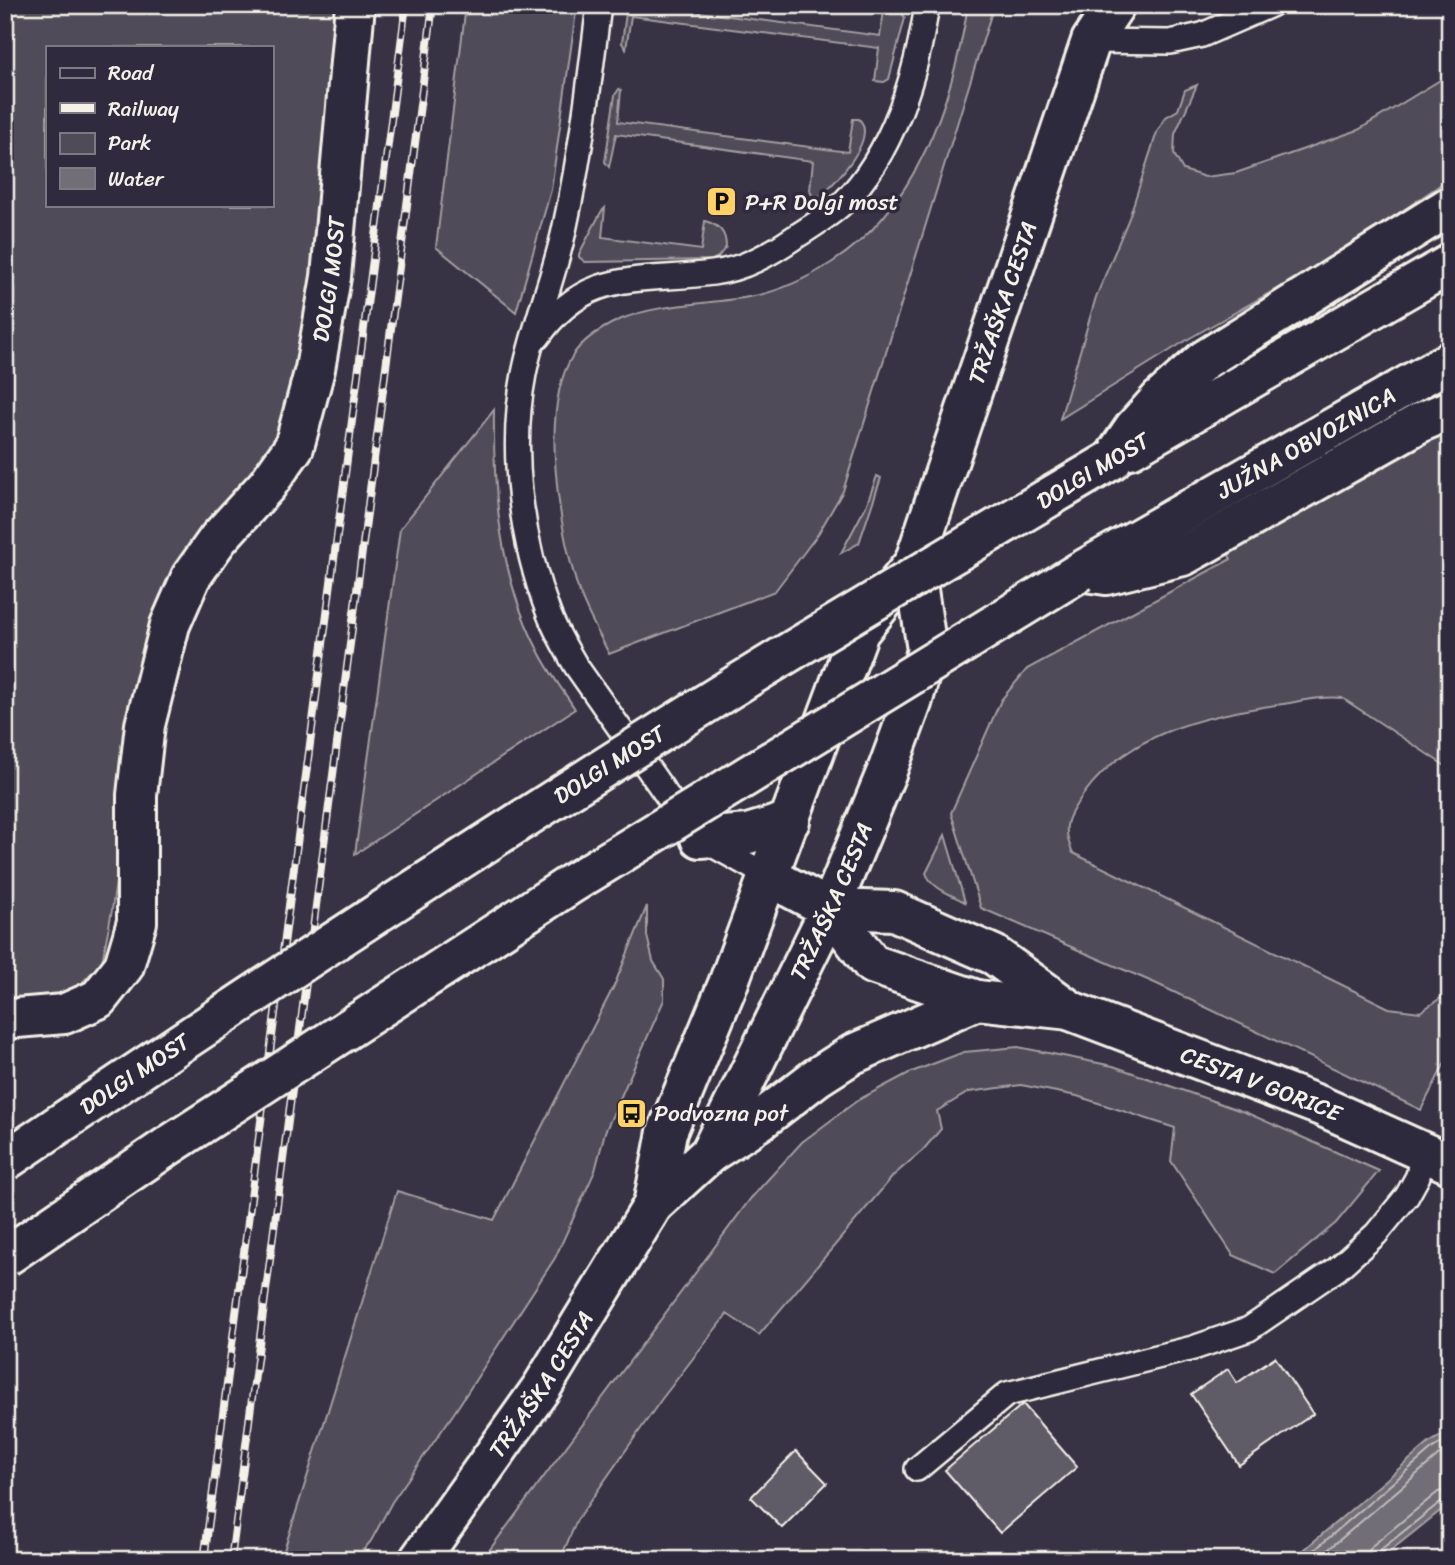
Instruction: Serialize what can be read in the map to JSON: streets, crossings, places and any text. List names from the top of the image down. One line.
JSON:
{"streets":{"main road":["DOLGI MOST","TRŽAŠKA CESTA","JUŽNA OBVOZNICA","CESTA V GORICE"]},"crossings":[["TRŽAŠKA CESTA","CESTA V GORICE"]],"places":{"parking":["P+R Dolgi most"],"bus stop":["Podvozna pot"]},"legend":["Road","Railway","Park","Water"]}
